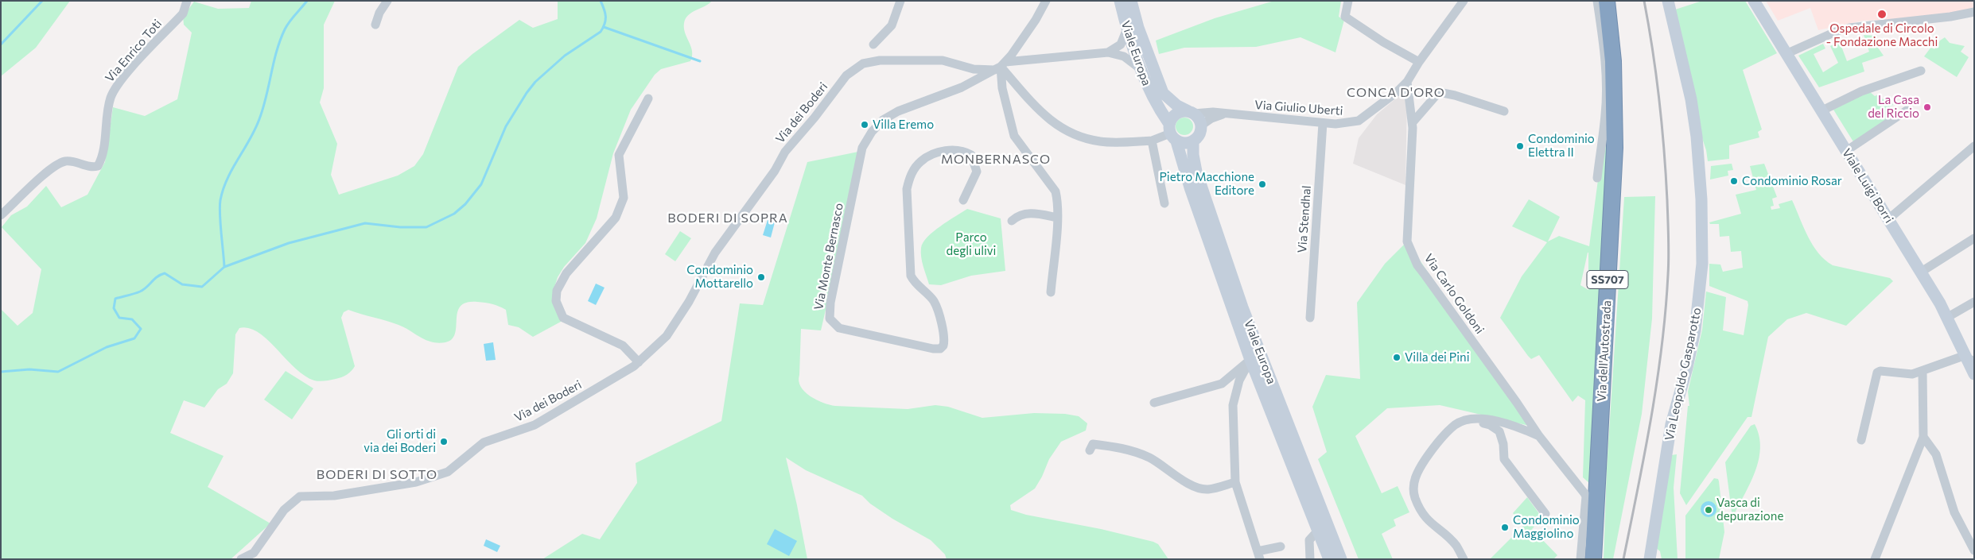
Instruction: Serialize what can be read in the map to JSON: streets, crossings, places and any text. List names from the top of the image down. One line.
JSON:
{"streets":{"highway":["SS707","Via dell'Autostrada"],"street":["Via Enrico Toti","Viale Europa","Via Giulio Uberti","Via dei Boderi","Viale Luigi Borri","Via Stendhal","Via Monte Bernasco","Via Carlo Goldoni","Via Leopoldo Gasparotto"]},"crossings":[["Viale Europa","Via Giulio Uberti"],["Viale Europa","Via Monte Bernasco"],["Via Giulio Uberti","Via Stendhal"],["Via Giulio Uberti","Via Carlo Goldoni"],["Via dei Boderi","Via Monte Bernasco"]],"districts":["CONCA D'ORO","MONBERNASCO","BODERI DI SOPRA","BODERI DI SOTTO"],"parks":["Parco degli ulivi"],"places":["Ospedale di Circolo - Fondazione Macchi","La Casa del Riccio","Villa Eremo","Condominio Elettra II","Condominio Rosar","Pietro Macchione Editore","Condominio Mottarello","Villa dei Pini","Gli orti di via dei Boderi","Vasca di depurazione","Condominio Maggiolino"]}
